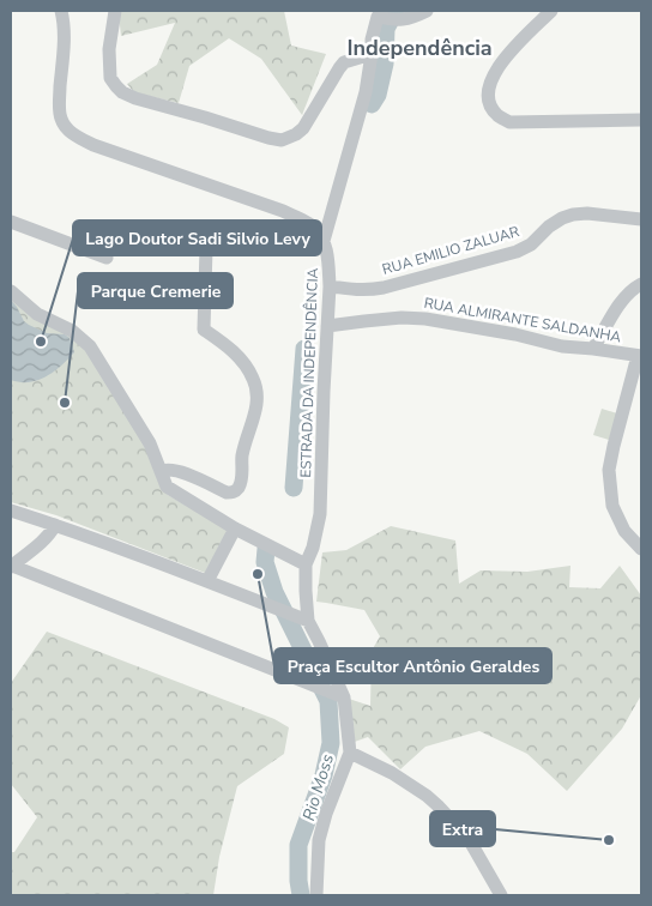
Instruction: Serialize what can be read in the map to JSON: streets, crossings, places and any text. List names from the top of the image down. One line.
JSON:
{"streets":{"street":["RUA EMILIO ZALUAR","RUA ALMIRANTE SALDANHA","ESTRADA DA INDEPENDÊNCIA"]},"crossings":[["RUA EMILIO ZALUAR","ESTRADA DA INDEPENDÊNCIA"],["RUA ALMIRANTE SALDANHA","ESTRADA DA INDEPENDÊNCIA"]],"districts":["Independência"],"water":["Rio Moss"],"places":["Lago Doutor Sadi Silvio Levy","Parque Cremerie","Praça Escultor Antônio Geraldes","Extra"]}
